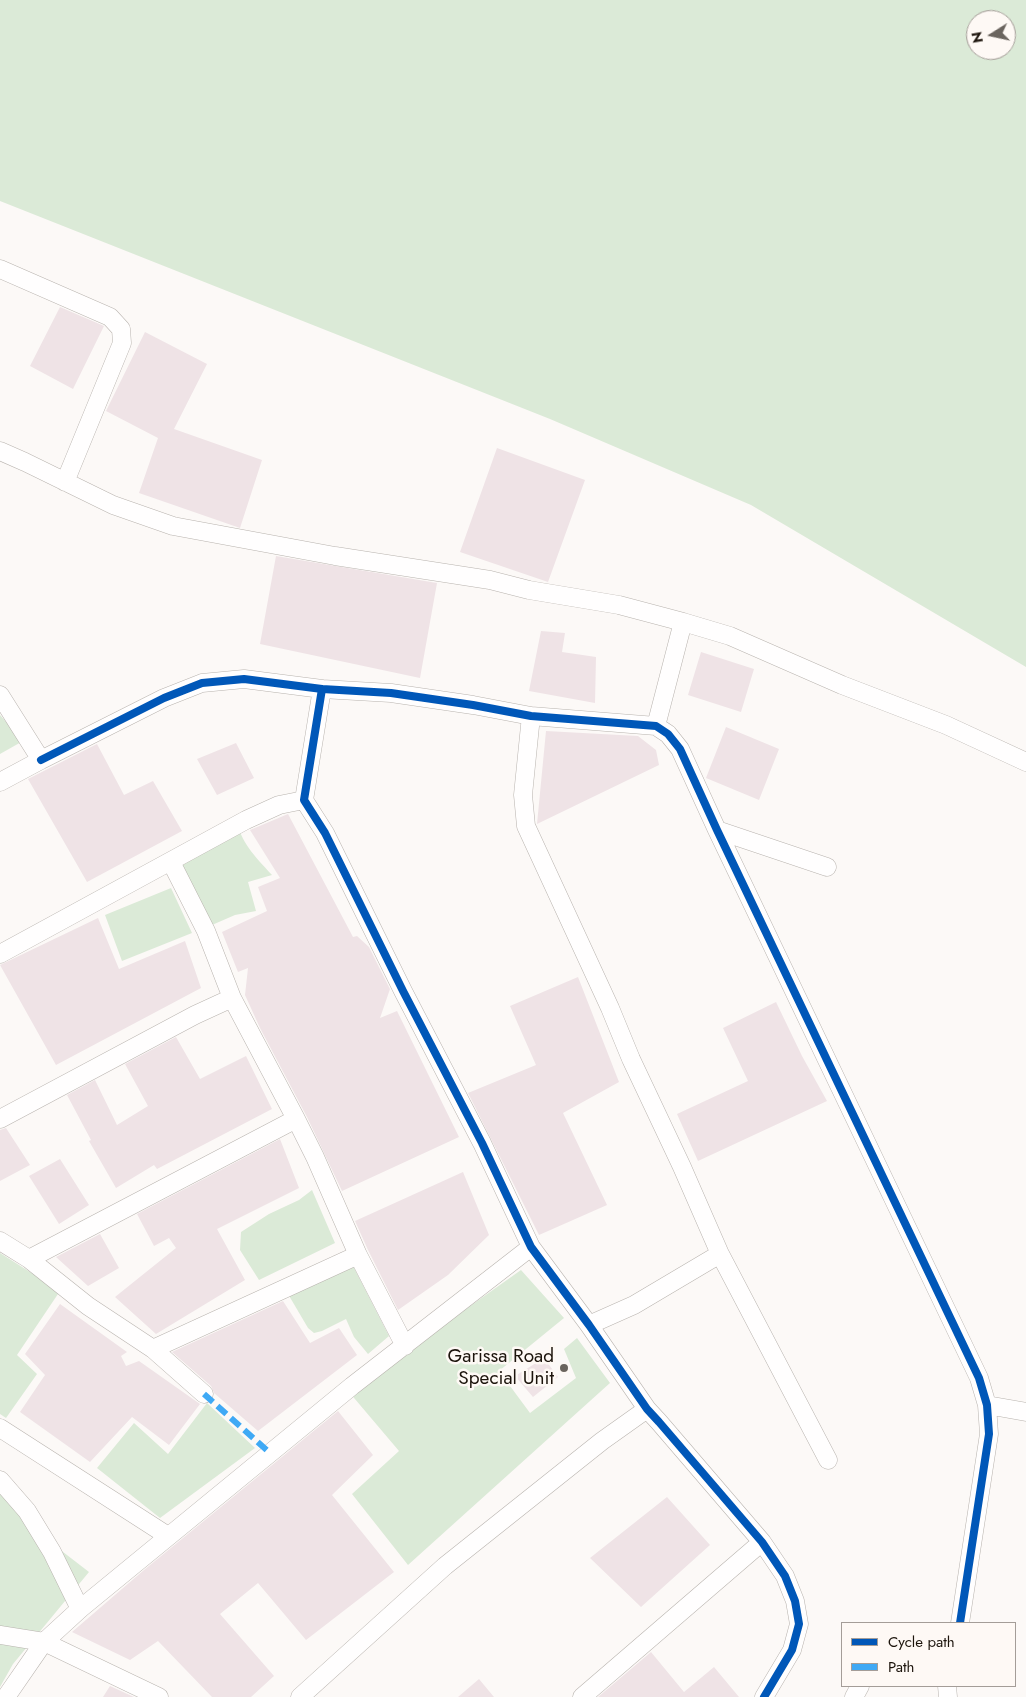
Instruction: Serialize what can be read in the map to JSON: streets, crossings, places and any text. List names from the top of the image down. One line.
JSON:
{"places":["Garissa Road Special Unit"],"legend":["Cycle path","Path"],"north":"left"}
